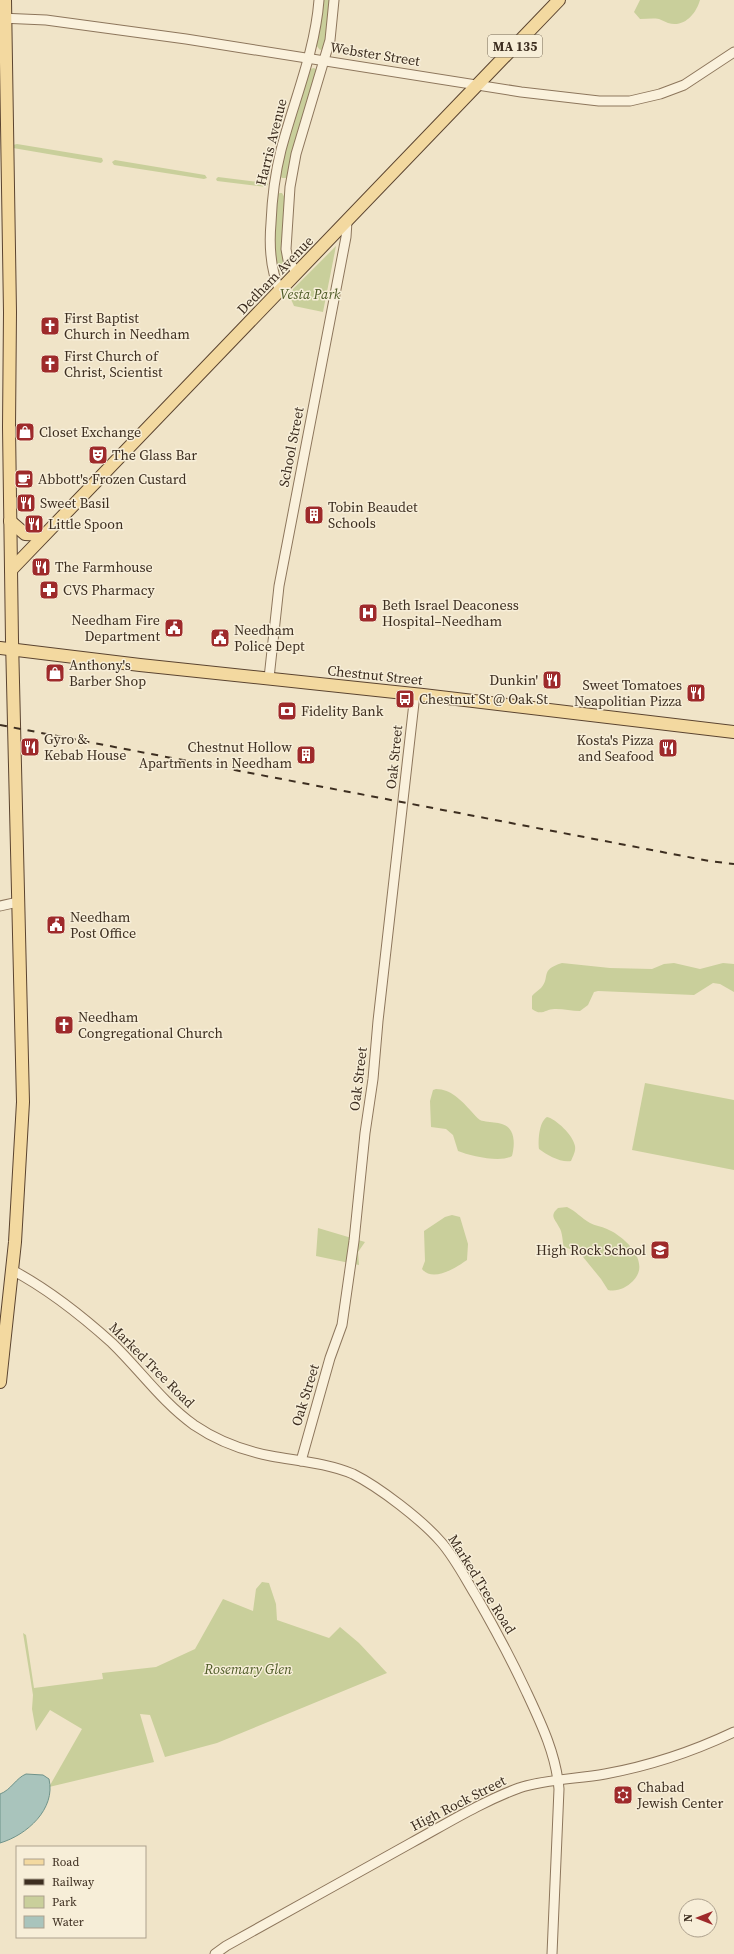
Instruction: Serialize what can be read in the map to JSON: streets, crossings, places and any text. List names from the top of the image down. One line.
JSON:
{"streets":{"main road":["MA 135","Dedham Avenue","Chestnut Street"],"street":["Webster Street","Harris Avenue","School Street","Oak Street","Marked Tree Road","High Rock Street"]},"crossings":[["Webster Street","Harris Avenue"],["Webster Street","Dedham Avenue"],["Harris Avenue","Dedham Avenue"],["Dedham Avenue","School Street"],["School Street","Chestnut Street"],["Chestnut Street","Oak Street"],["Oak Street","Marked Tree Road"],["Marked Tree Road","High Rock Street"]],"parks":["Vesta Park","Rosemary Glen"],"places":{"church":["First Baptist Church in Needham","First Church of Christ, Scientist","Needham Congregational Church"],"shop":["Closet Exchange","Anthony's Barber Shop"],"theatre":["The Glass Bar"],"cafe":["Abbott's Frozen Custard"],"restaurant":["Sweet Basil","Little Spoon","The Farmhouse","Dunkin'","Sweet Tomatoes Neapolitian Pizza","Gyro & Kebab House","Kosta's Pizza and Seafood"],"building":["Tobin Beaudet Schools","Chestnut Hollow Apartments in Needham"],"pharmacy":["CVS Pharmacy"],"hospital":["Beth Israel Deaconess Hospital–Needham"],"public building":["Needham Fire Department","Needham Police Dept","Needham Post Office"],"bus stop":["Chestnut St @ Oak St"],"bank":["Fidelity Bank"],"school or university":["High Rock School"],"synagogue":["Chabad Jewish Center"]},"legend":["Road","Railway","Park","Water"],"north":"left"}
